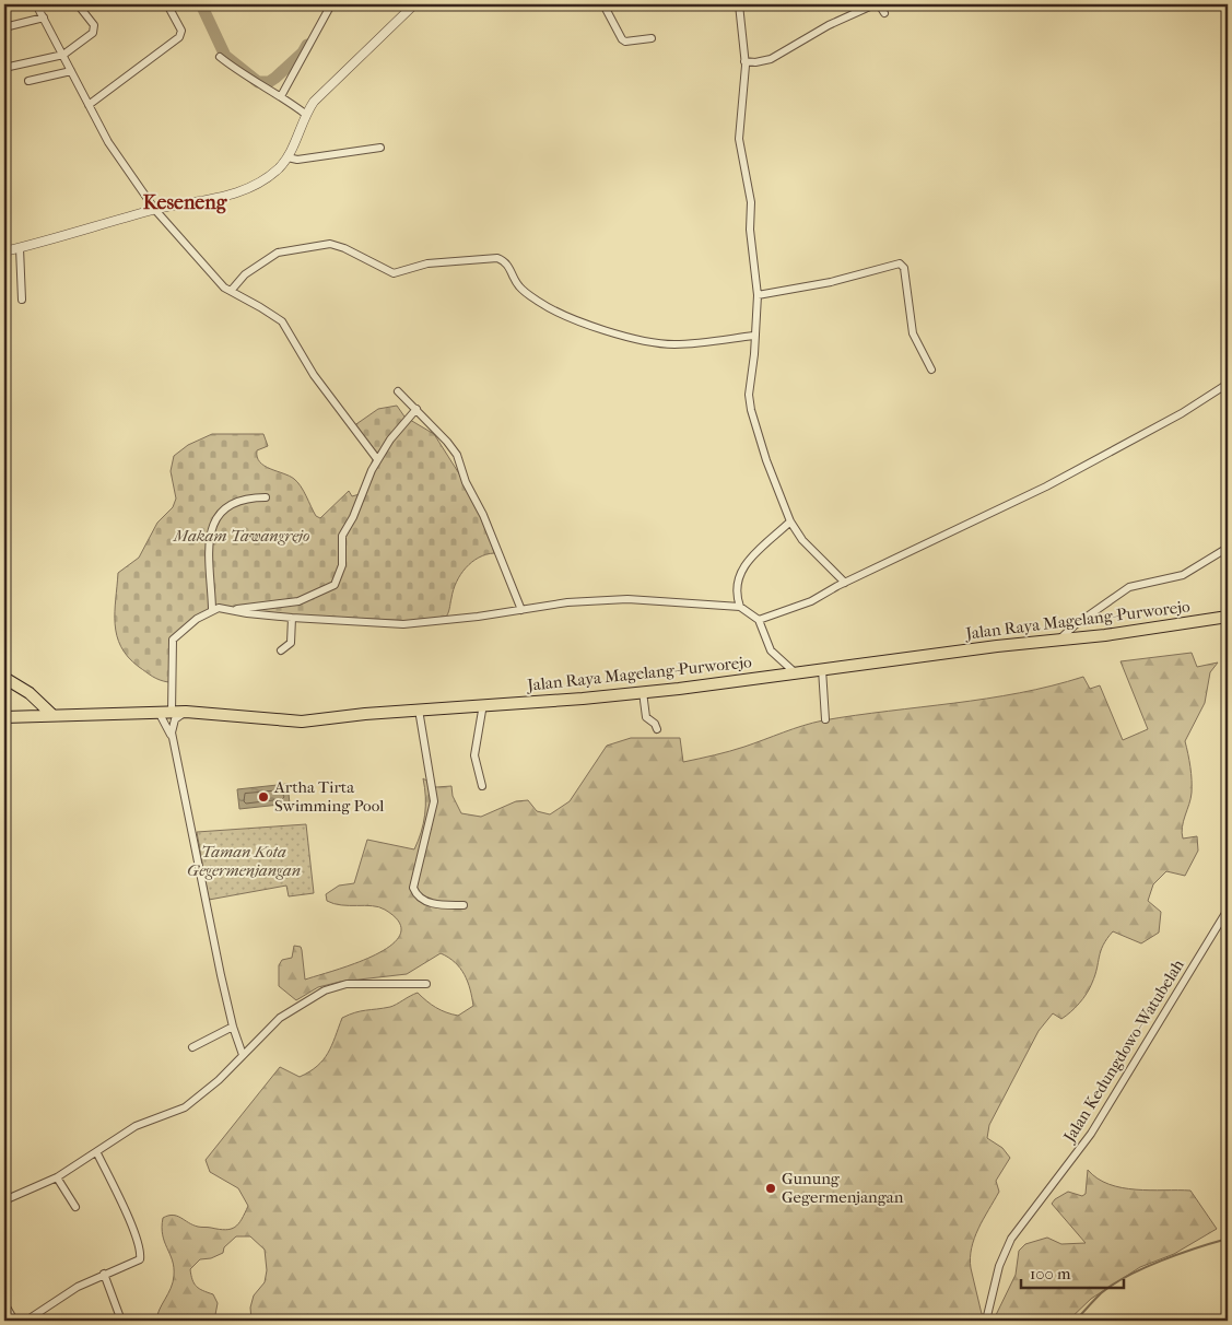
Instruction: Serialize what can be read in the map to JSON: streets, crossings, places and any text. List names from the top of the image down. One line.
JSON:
{"streets":{"main road":["Jalan Raya Magelang-Purworejo"],"street":["Jalan Kedungdowo-Watubelah"]},"districts":["Keseneng"],"parks":["Makam Tawangrejo","Taman Kota Gegermenjangan"],"places":["Artha Tirta Swimming Pool","Gunung Gegermenjangan"],"scale_bar":"100 m"}
